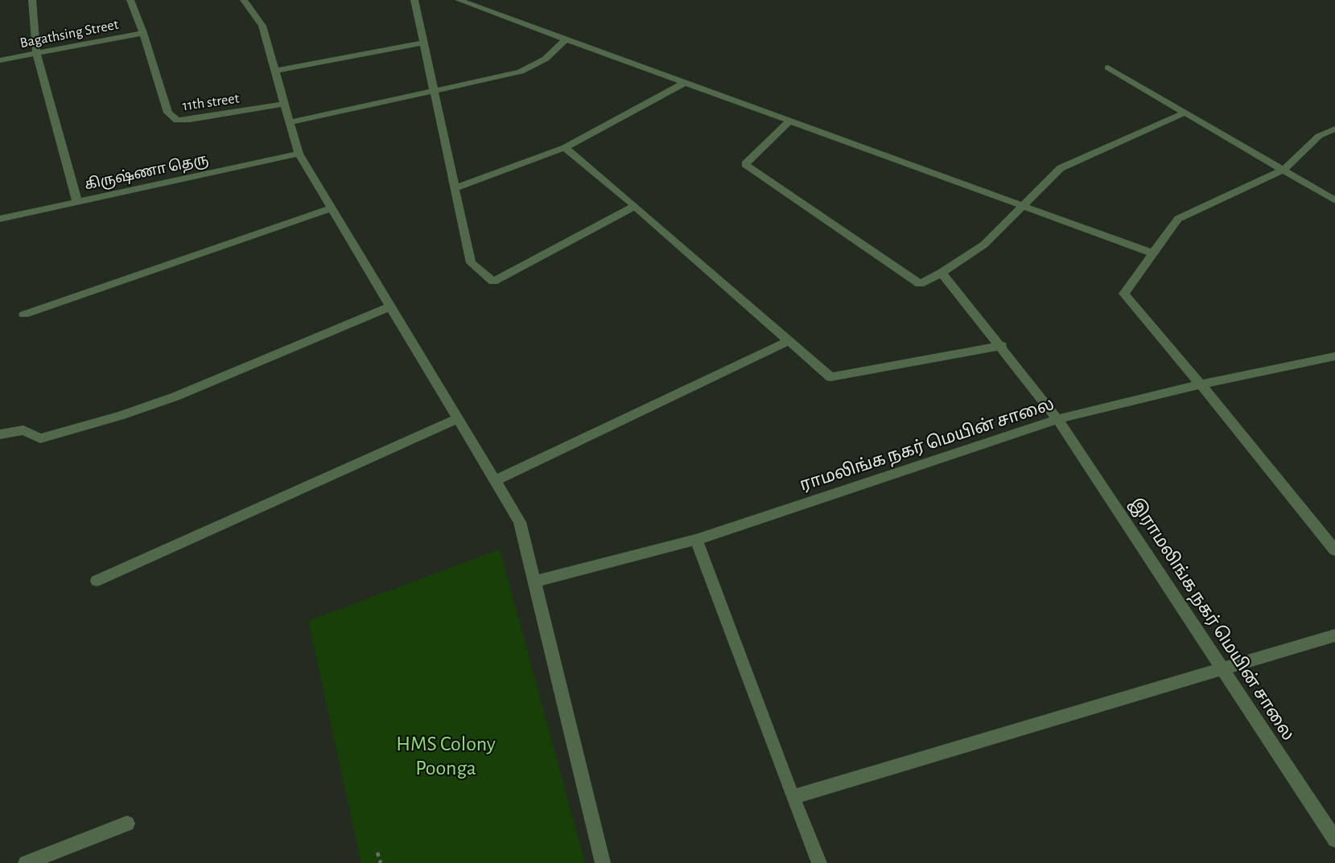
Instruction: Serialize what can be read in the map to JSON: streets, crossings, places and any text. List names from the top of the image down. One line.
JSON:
{"streets":{"street":["Bagathsing Street","11th street","கிருஷ்ணா தெரு","ராமலிங்க நகர் மெயின் சாலை","இராமலிங்க நகர் மெயின் சாலை"]},"crossings":[["Bagathsing Street","11th street"],["ராமலிங்க நகர் மெயின் சாலை","இராமலிங்க நகர் மெயின் சாலை"]],"parks":["HMS Colony Poonga"]}
